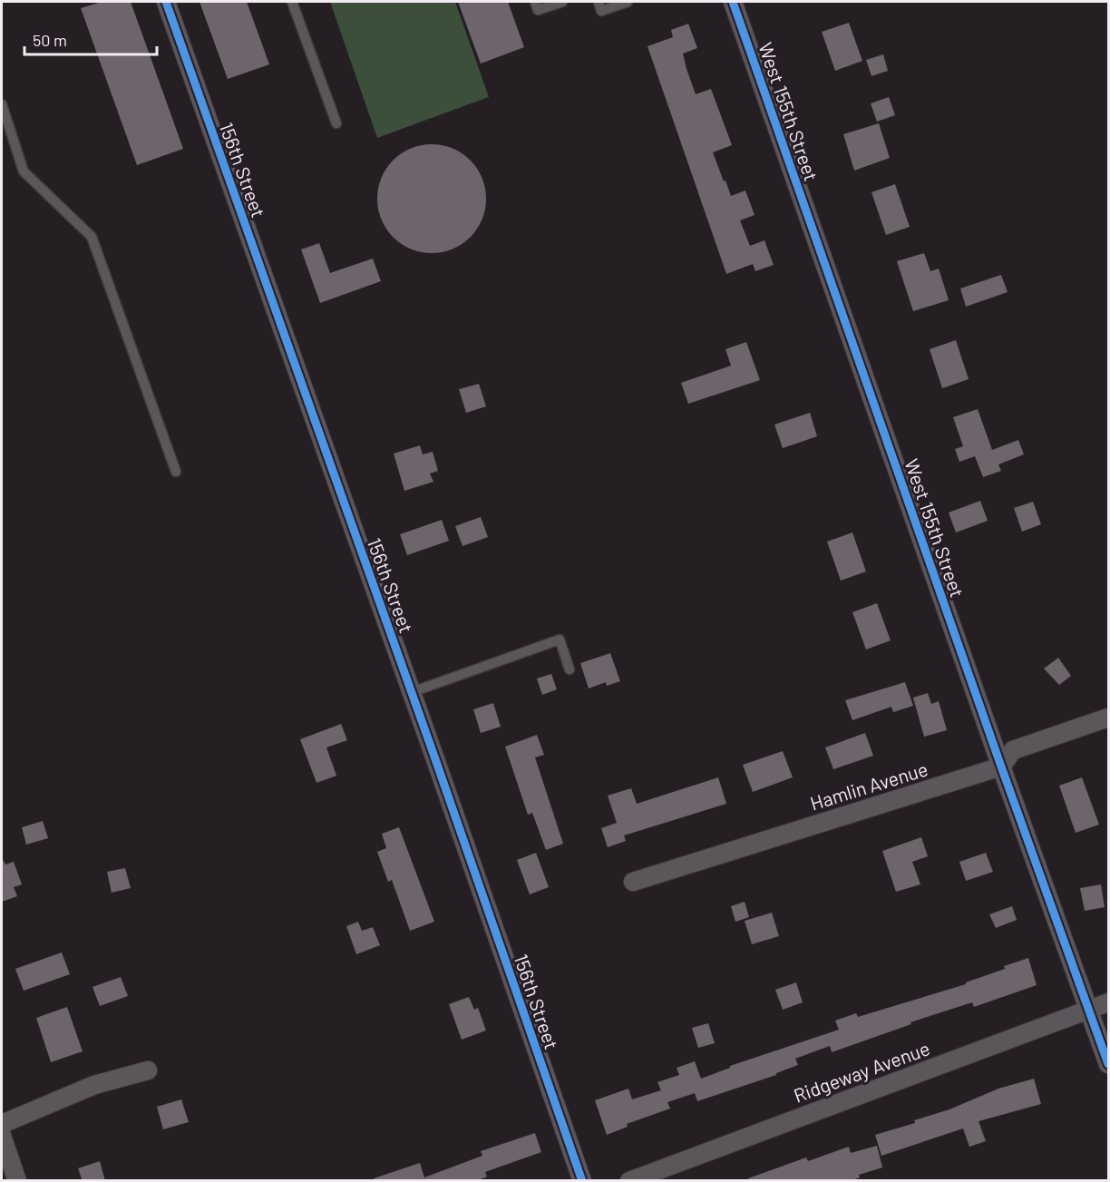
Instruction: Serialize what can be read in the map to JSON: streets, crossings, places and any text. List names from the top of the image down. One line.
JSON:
{"streets":{"street":["West 155th Street","156th Street","Hamlin Avenue","Ridgeway Avenue"]},"crossings":[["West 155th Street","Hamlin Avenue"],["West 155th Street","Ridgeway Avenue"]],"scale_bar":"50 m"}
